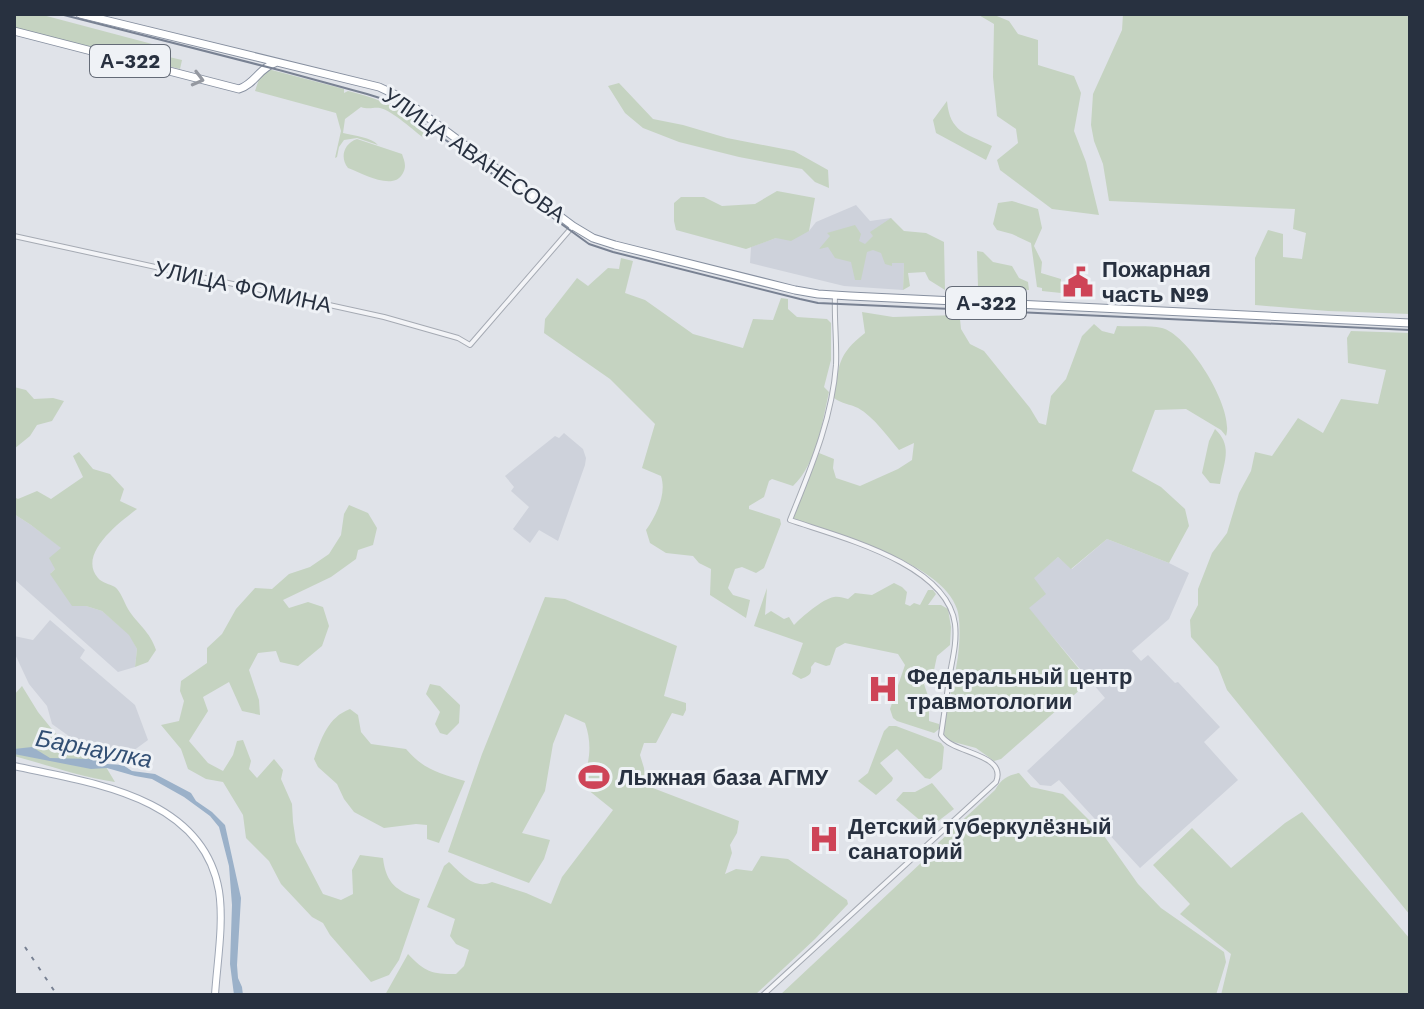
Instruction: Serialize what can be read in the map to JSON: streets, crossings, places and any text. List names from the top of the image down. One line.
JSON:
{"streets":{"highway":["А-322","УЛИЦА АВАНЕСОВА"],"street":["УЛИЦА ФОМИНА"]},"crossings":[["А-322","УЛИЦА АВАНЕСОВА"],["А-322","УЛИЦА ФОМИНА"],["УЛИЦА АВАНЕСОВА","УЛИЦА ФОМИНА"]],"water":["Барнаулка"],"places":{"public building":["Пожарная часть №9"],"hospital":["Федеральный центр травмотологии","Детский туберкулёзный санаторий"],"sports":["Лыжная база АГМУ"]}}
